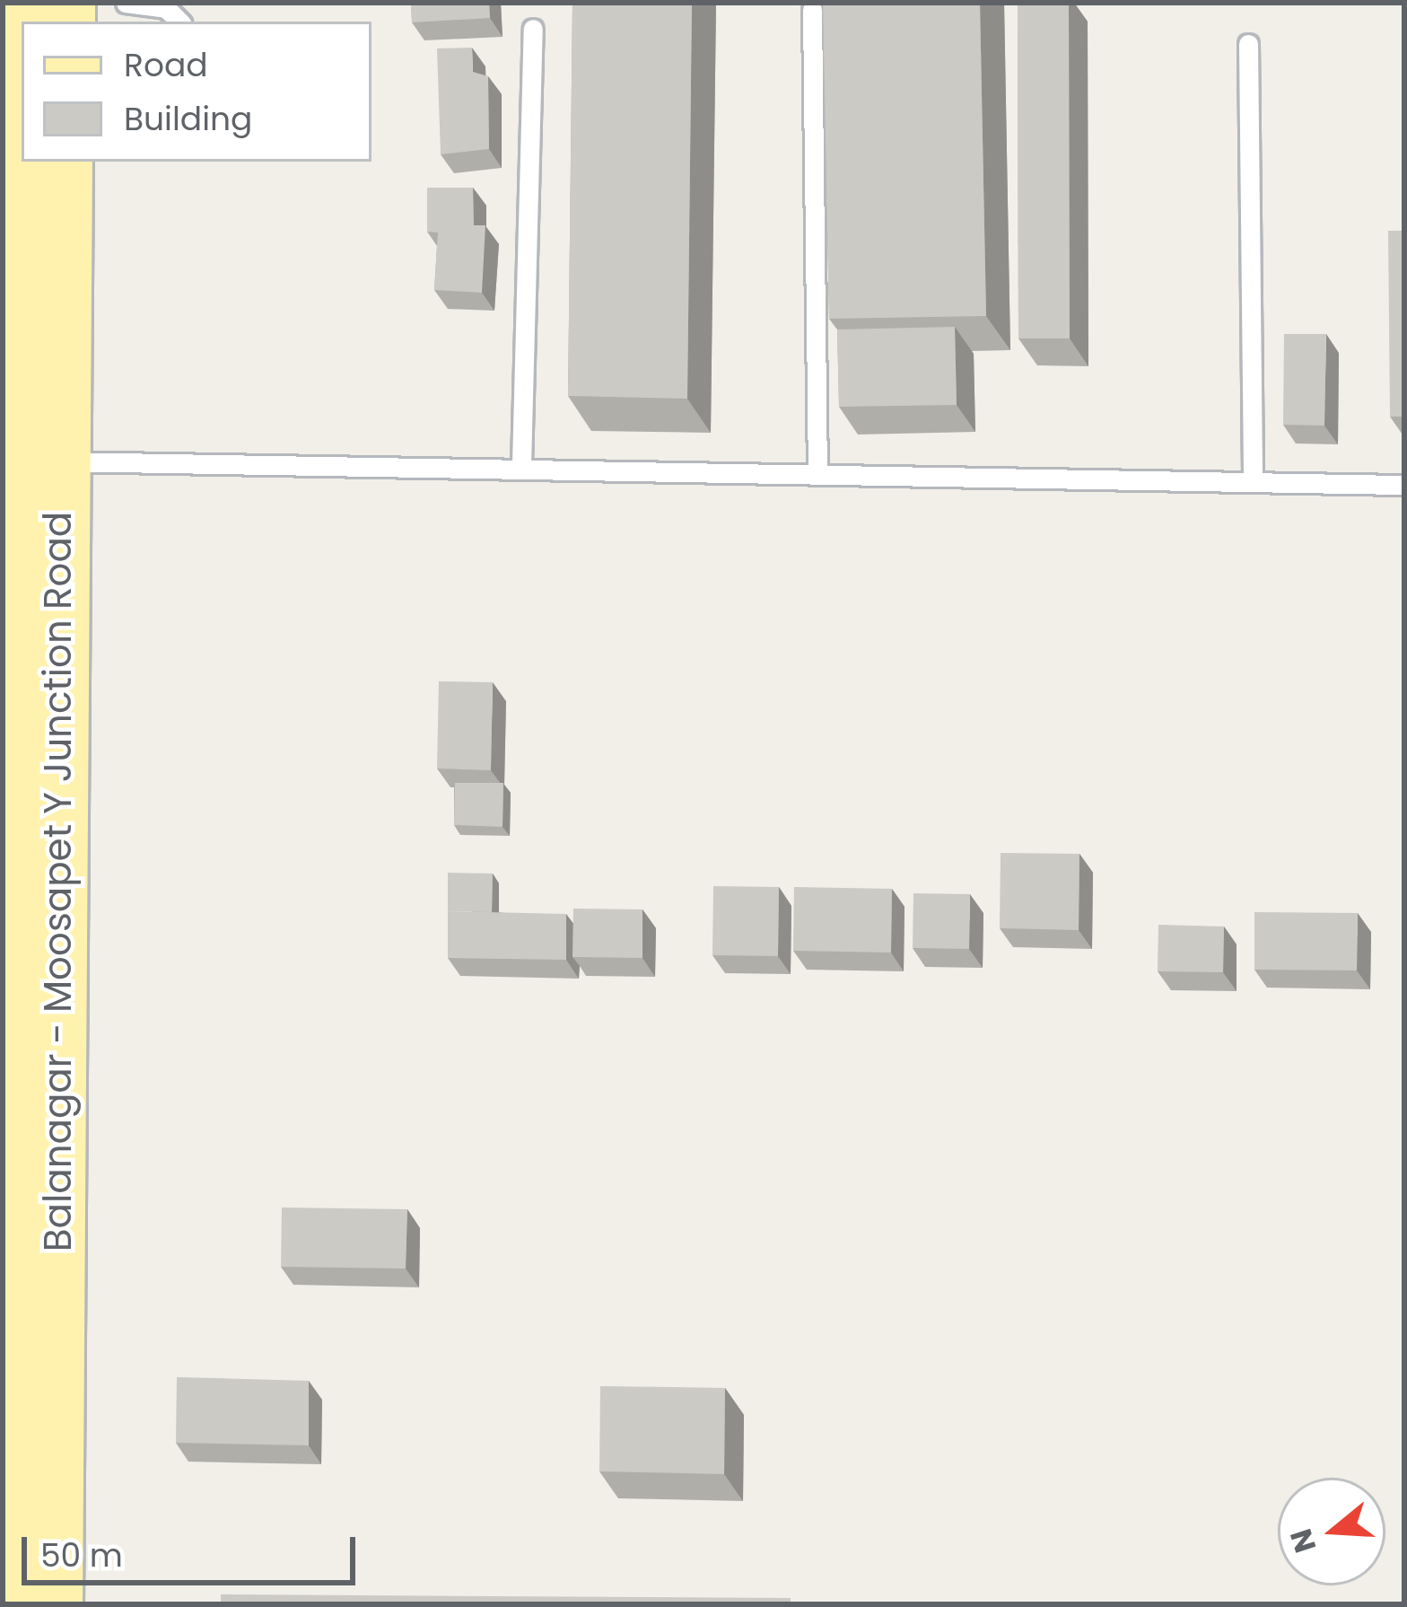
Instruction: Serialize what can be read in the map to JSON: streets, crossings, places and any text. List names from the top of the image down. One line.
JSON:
{"streets":{"main road":["Balanagar - Moosapet Y Junction Road"]},"legend":["Road","Building"],"scale_bar":"50 m","north":"left"}
